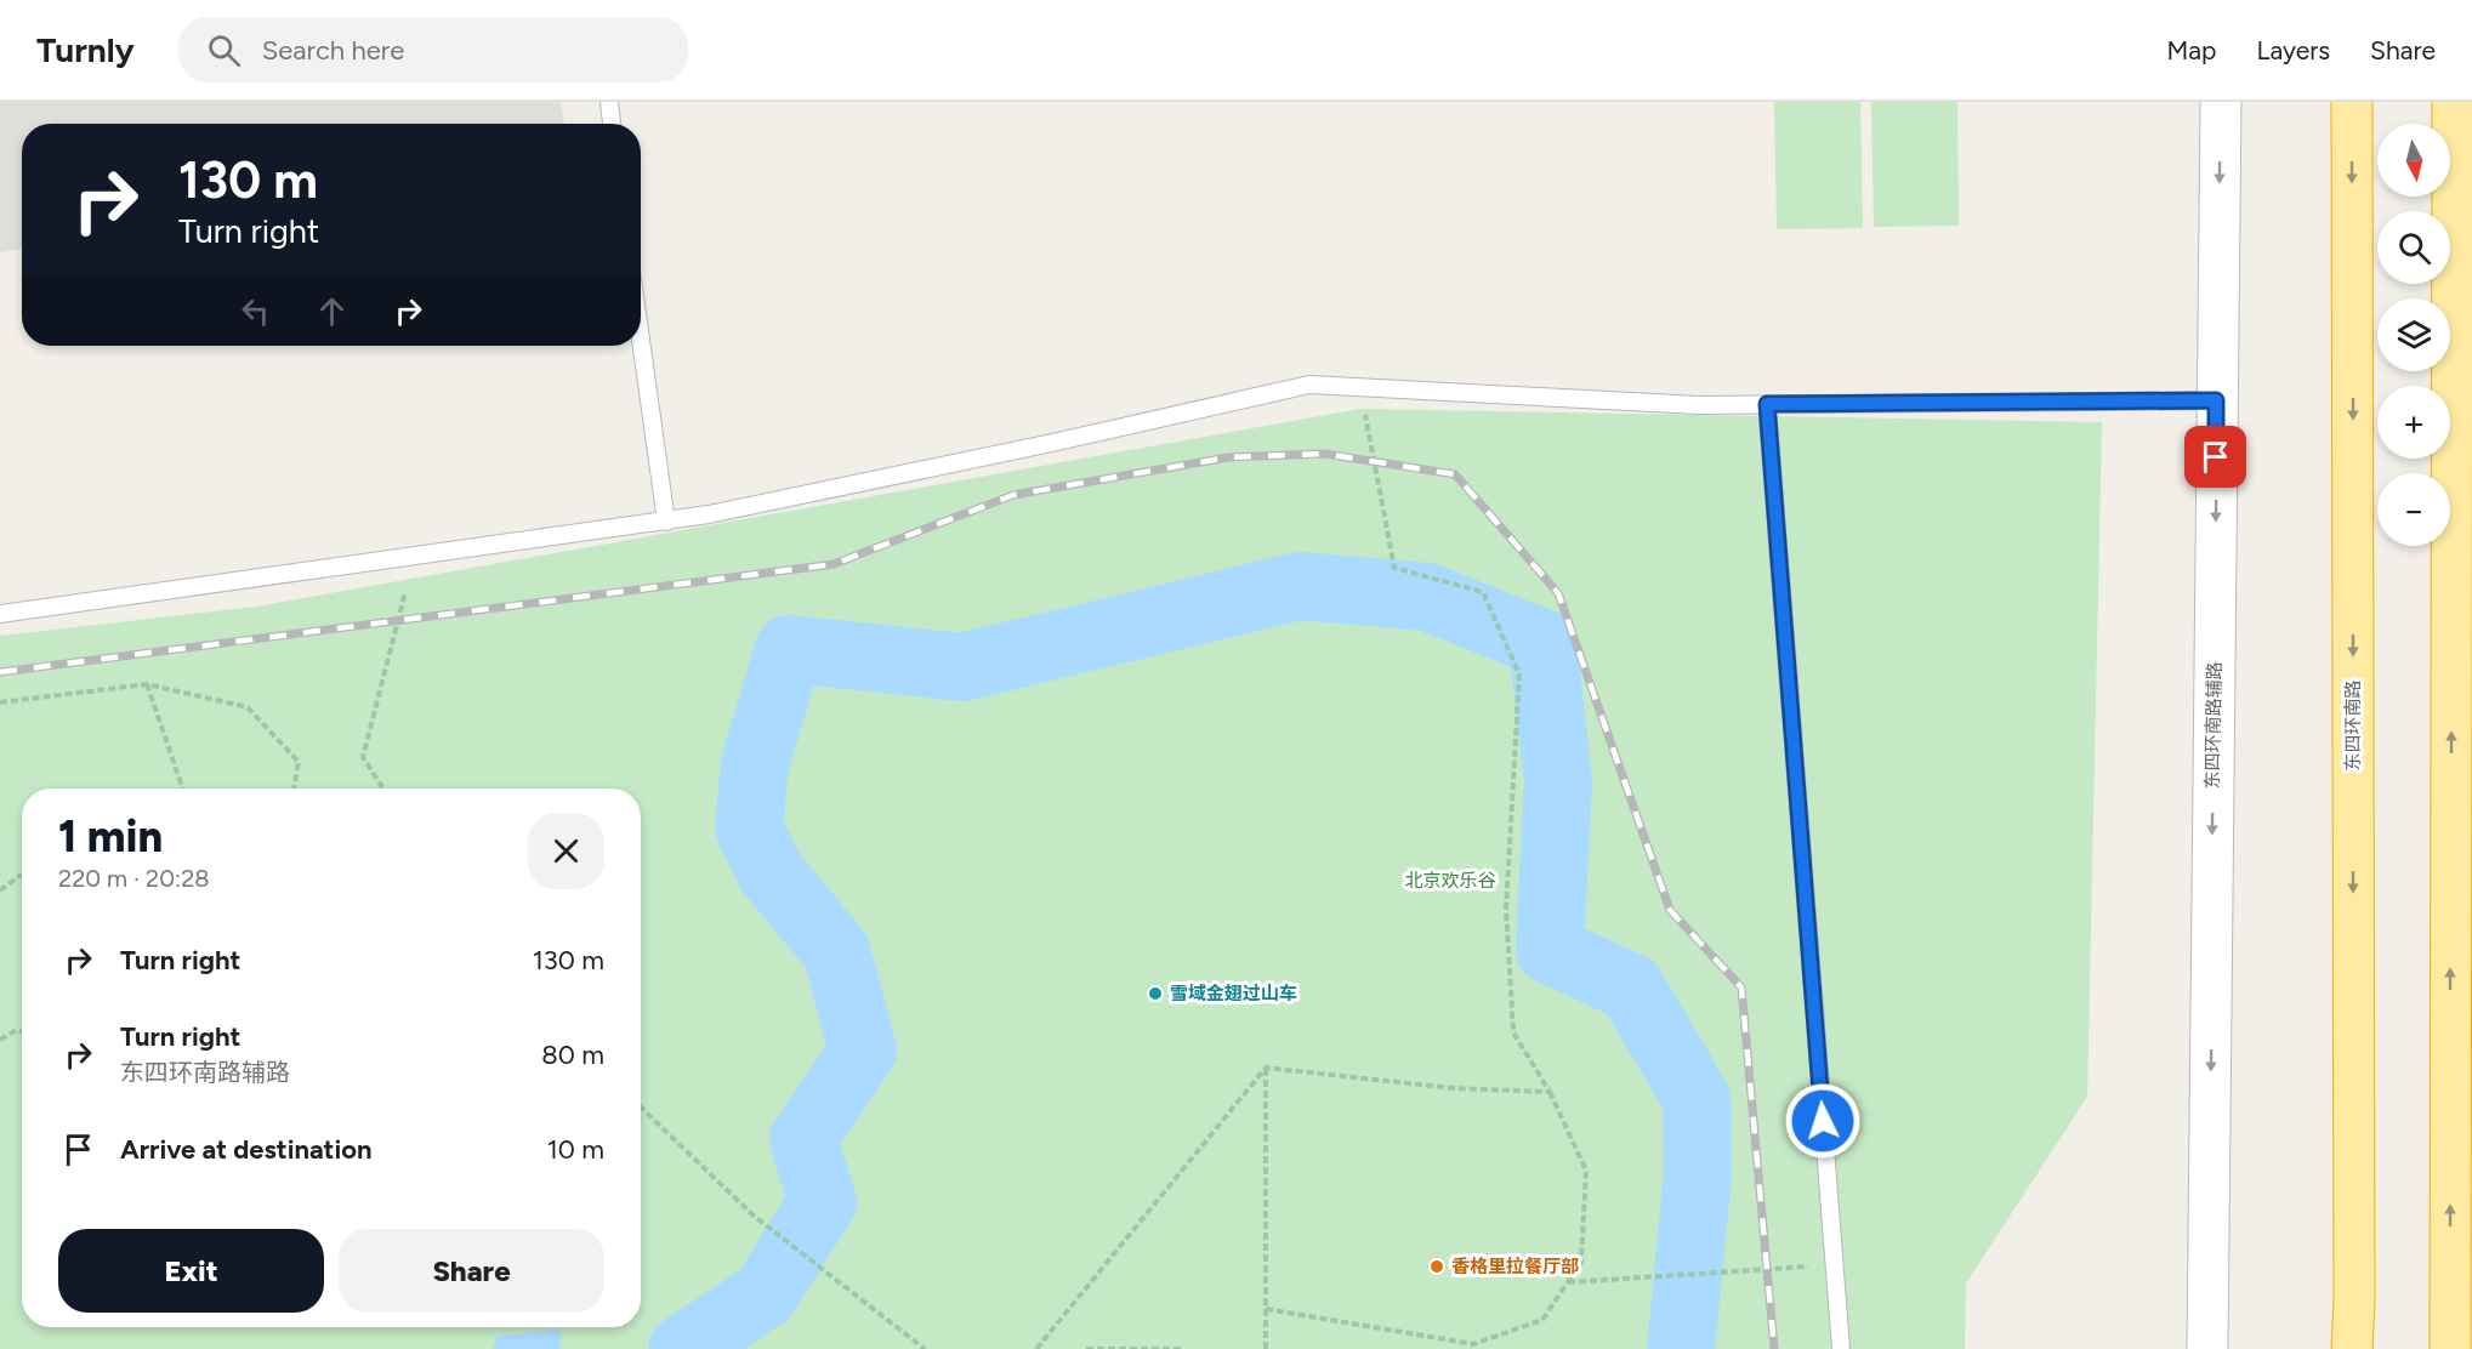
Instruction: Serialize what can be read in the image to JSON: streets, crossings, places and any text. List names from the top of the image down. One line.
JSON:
{"streets":{"highway":["东四环南路"],"main road":["东四环南路辅路"]},"one_way":["东四环南路辅路"],"parks":["北京欢乐谷"],"places":["雪域金翅过山车","香格里拉餐厅部"],"north":"bottom","page":{"header":"Turnly","search":"Search here","nav":["Map","Layers","Share"],"map_buttons":["+","−"],"turn":["130 m","Turn right"],"heading":["1 min","220 m · 20:28"],"list":[{"name":"Turn right","value":"130 m"},{"name":"Turn right","note":"东四环南路辅路","value":"80 m"},{"name":"Arrive at destination","value":"10 m"}],"buttons":["Exit","Share"]}}
